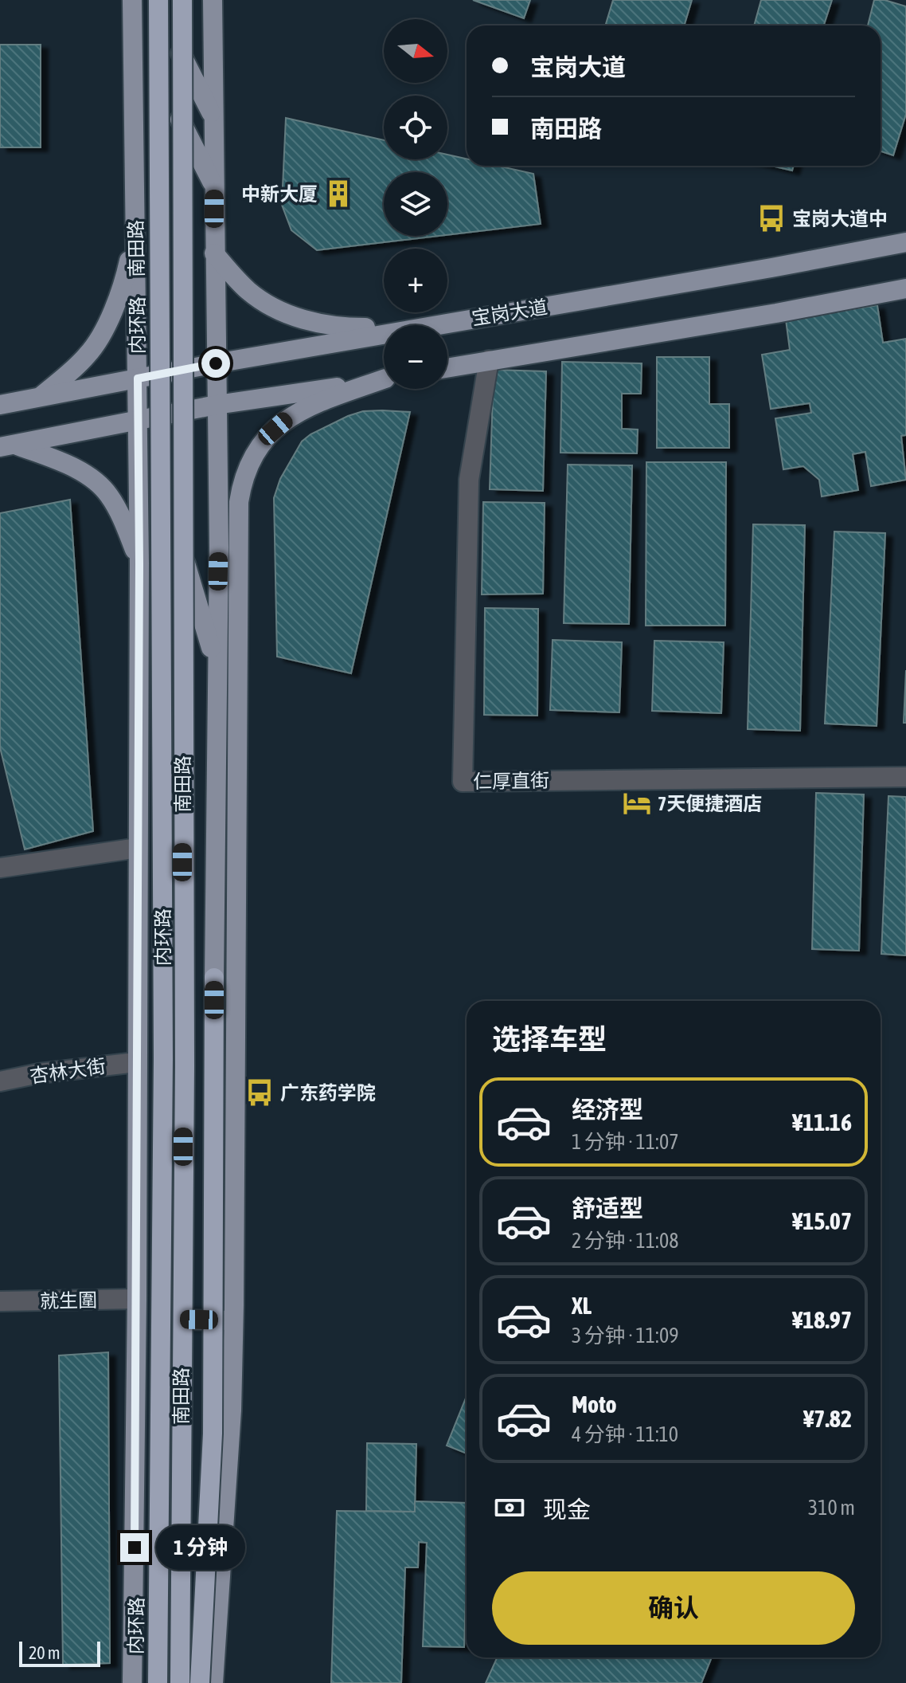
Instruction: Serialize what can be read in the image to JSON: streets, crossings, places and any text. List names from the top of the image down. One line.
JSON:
{"streets":{"highway":["内环路"],"main road":["南田路","宝岗大道"],"street":["仁厚直街","杏林大街","就生圍"]},"crossings":[["南田路","宝岗大道"],["南田路","内环路"],["南田路","杏林大街"],["南田路","就生圍"]],"places":{"building":["中新大厦"],"bus stop":["宝岗大道中","广东药学院"],"hotel":["7天便捷酒店"]},"scale_bar":"20 m","north":"right","page":{"map_buttons":["+","−"],"banner":["宝岗大道","南田路"],"heading":"选择车型","list":[{"name":"经济型","note":"1 分钟 · 11:07","value":"¥11.16"},{"name":"舒适型","note":"2 分钟 · 11:08","value":"¥15.07"},{"name":"XL","note":"3 分钟 · 11:09","value":"¥18.97"},{"name":"Moto","note":"4 分钟 · 11:10","value":"¥7.82"}],"pay":["现金","310 m"],"bubble":"1 分钟","buttons":"确认","scale":"20 m"}}
